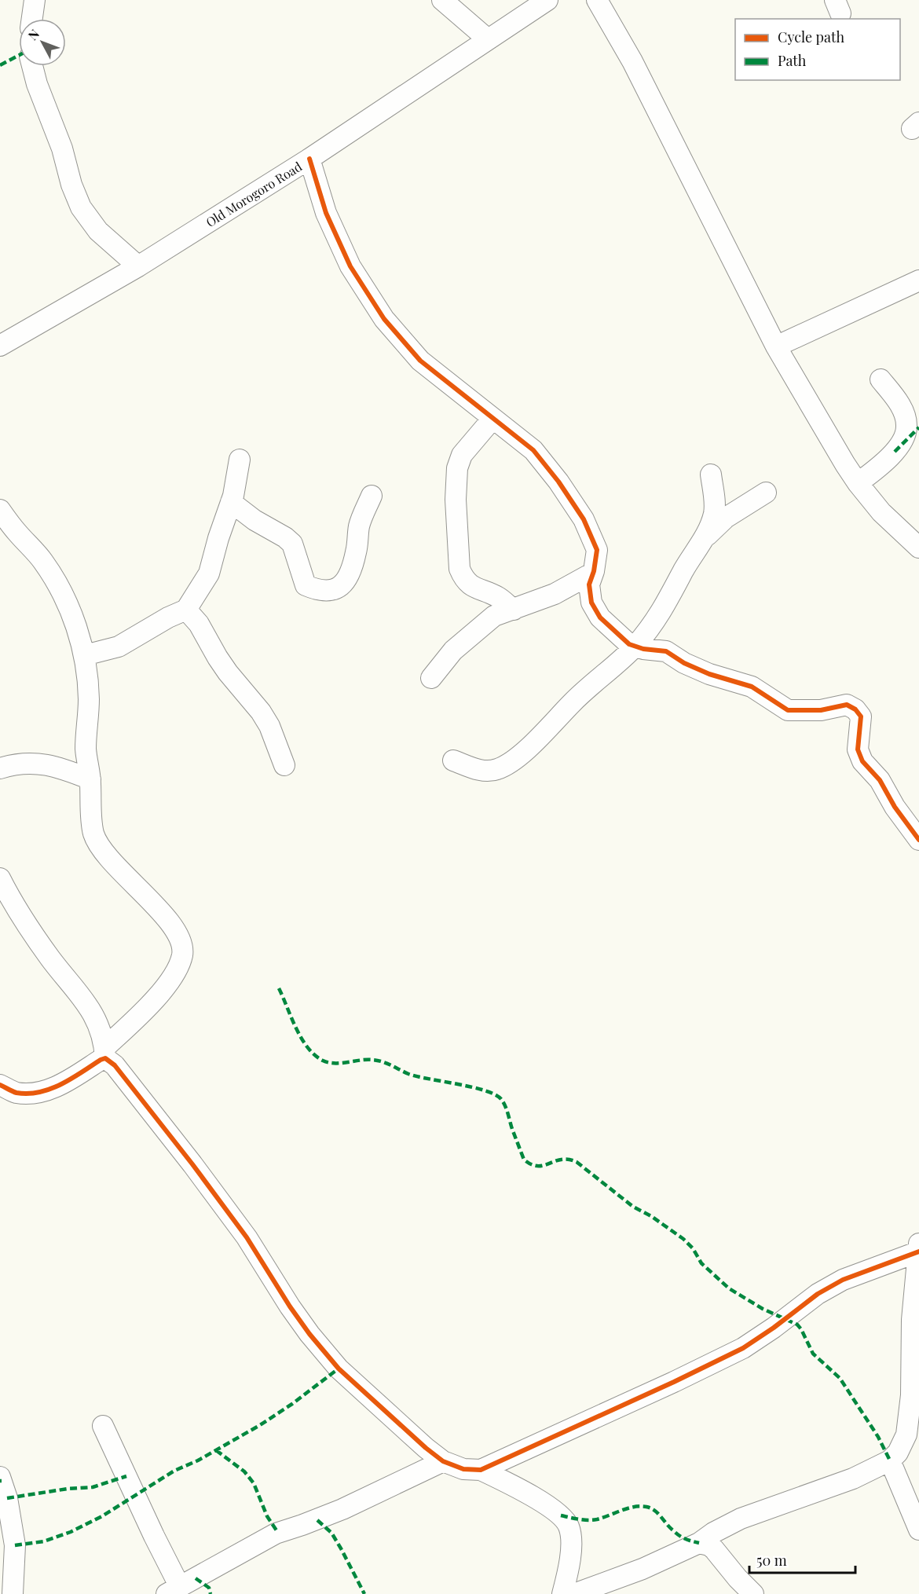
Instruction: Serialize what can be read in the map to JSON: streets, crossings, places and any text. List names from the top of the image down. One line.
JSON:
{"streets":{"street":["Old Morogoro Road"]},"legend":["Cycle path","Path"],"scale_bar":"50 m","north":"top left"}
